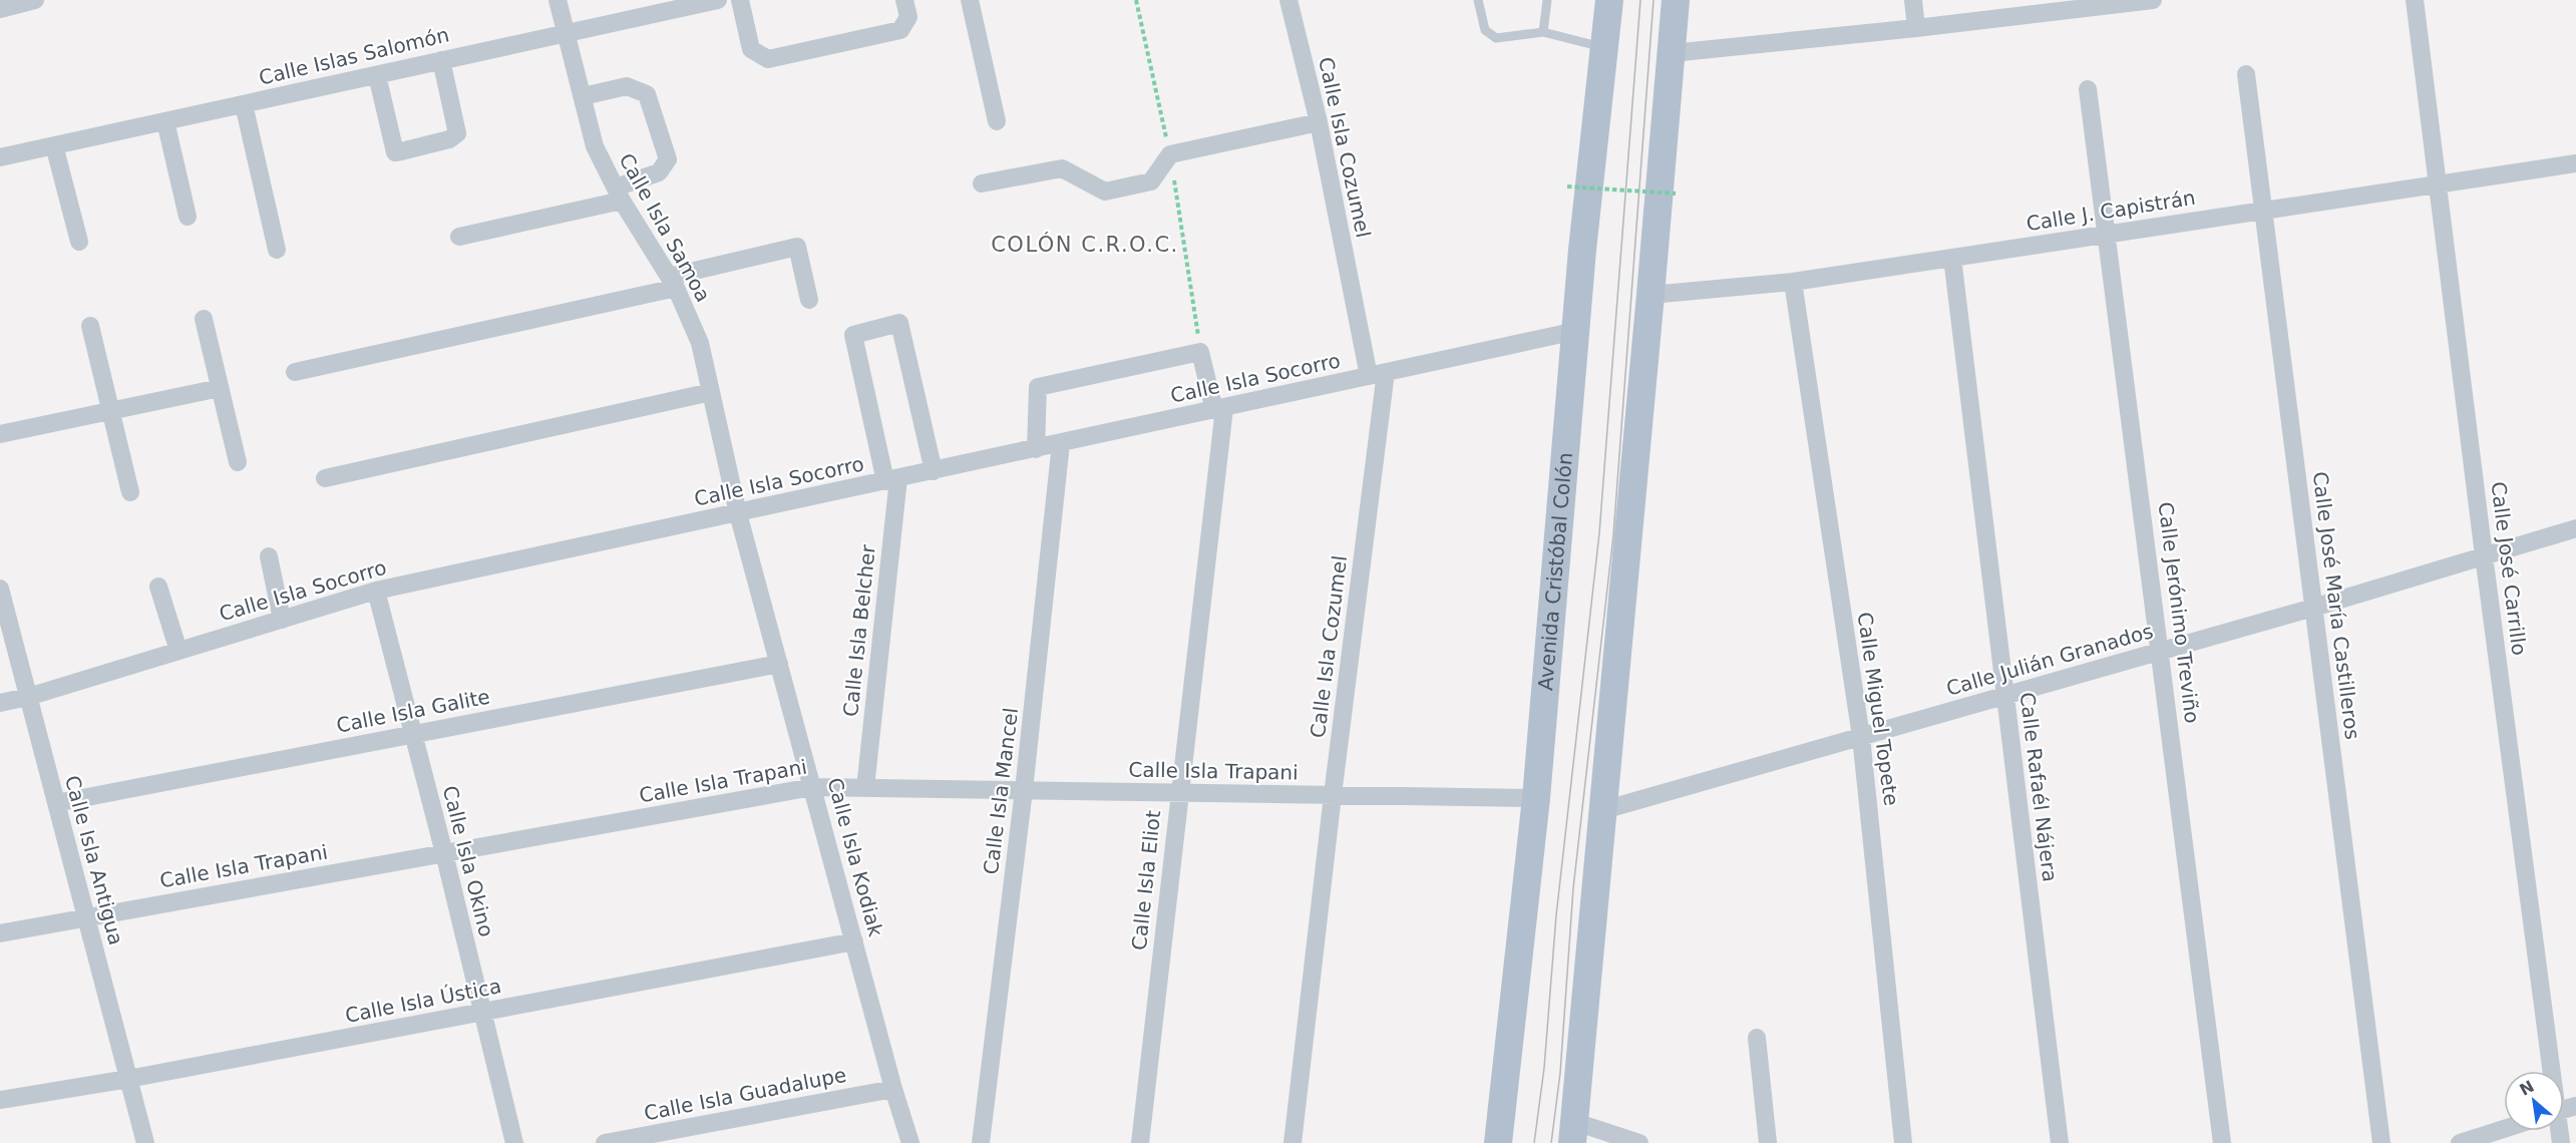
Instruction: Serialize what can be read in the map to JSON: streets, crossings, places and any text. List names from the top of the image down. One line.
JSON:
{"streets":{"main road":["Avenida Cristóbal Colón"],"street":["Calle Islas Salomón","Calle Isla Cozumel","Calle J. Capistrán","Calle Isla Samoa","Calle Isla Socorro","Calle José Carrillo","Calle José María Castilleros","Calle Jerónimo Treviño","Calle Isla Belcher","Calle Julián Granados","Calle Miguel Topete","Calle Isla Galite","Calle Isla Trapani","Calle Rafaél Nájera","Calle Isla Mancel","Calle Isla Kodiak","Calle Isla Antigua","Calle Isla Okino","Calle Isla Eliot","Calle Isla Ústica","Calle Isla Guadalupe"]},"crossings":[["Calle Islas Salomón","Calle Isla Samoa"],["Calle Isla Cozumel","Calle Isla Socorro"],["Calle Isla Cozumel","Calle Isla Trapani"],["Calle J. Capistrán","Calle José Carrillo"],["Calle J. Capistrán","Calle José María Castilleros"],["Calle J. Capistrán","Calle Jerónimo Treviño"],["Calle J. Capistrán","Calle Miguel Topete"],["Calle J. Capistrán","Calle Rafaél Nájera"],["Calle Isla Samoa","Calle Isla Socorro"],["Calle Isla Samoa","Calle Isla Kodiak"],["Calle Isla Socorro","Avenida Cristóbal Colón"],["Calle Isla Socorro","Calle Isla Belcher"],["Calle Isla Socorro","Calle Isla Mancel"],["Calle Isla Socorro","Calle Isla Kodiak"],["Calle Isla Socorro","Calle Isla Antigua"],["Calle Isla Socorro","Calle Isla Okino"],["Calle Isla Socorro","Calle Isla Eliot"],["Calle José Carrillo","Calle Julián Granados"],["Avenida Cristóbal Colón","Calle Isla Trapani"],["Calle José María Castilleros","Calle Julián Granados"],["Calle Jerónimo Treviño","Calle Julián Granados"],["Calle Isla Belcher","Calle Isla Trapani"],["Calle Julián Granados","Calle Miguel Topete"],["Calle Julián Granados","Calle Rafaél Nájera"],["Calle Isla Galite","Calle Isla Kodiak"],["Calle Isla Galite","Calle Isla Antigua"],["Calle Isla Galite","Calle Isla Okino"],["Calle Isla Trapani","Calle Isla Mancel"],["Calle Isla Trapani","Calle Isla Kodiak"],["Calle Isla Trapani","Calle Isla Antigua"],["Calle Isla Trapani","Calle Isla Okino"],["Calle Isla Trapani","Calle Isla Eliot"],["Calle Isla Kodiak","Calle Isla Ústica"],["Calle Isla Kodiak","Calle Isla Guadalupe"],["Calle Isla Antigua","Calle Isla Ústica"],["Calle Isla Okino","Calle Isla Ústica"]],"districts":["COLÓN C.R.O.C."],"north":"top left"}
